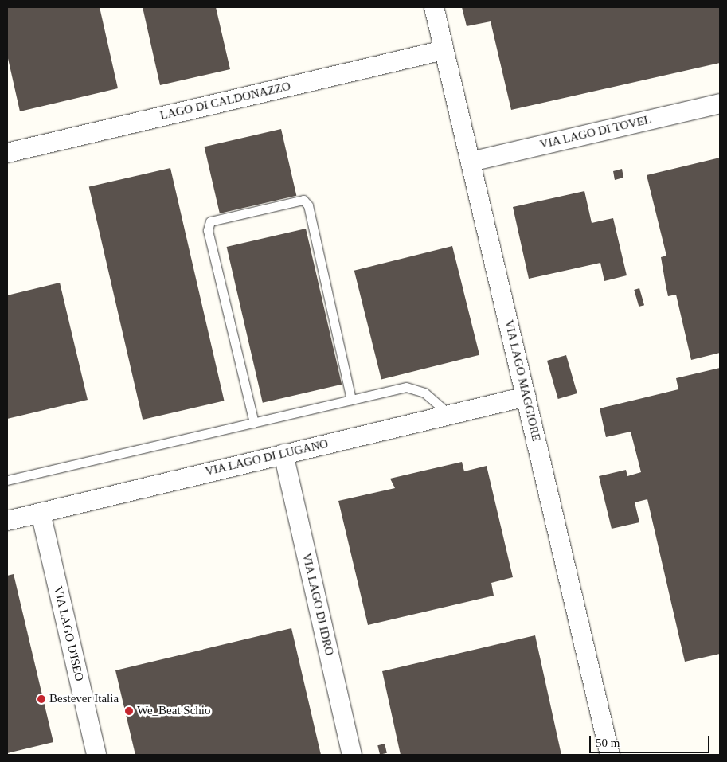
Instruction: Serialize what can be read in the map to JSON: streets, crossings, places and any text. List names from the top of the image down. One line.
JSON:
{"streets":{"street":["LAGO DI CALDONAZZO","VIA LAGO DI TOVEL","VIA LAGO MAGGIORE","VIA LAGO DI LUGANO","VIA LAGO DI IDRO","VIA LAGO D'ISEO"]},"crossings":[["LAGO DI CALDONAZZO","VIA LAGO MAGGIORE"],["VIA LAGO DI TOVEL","VIA LAGO MAGGIORE"],["VIA LAGO MAGGIORE","VIA LAGO DI LUGANO"],["VIA LAGO DI LUGANO","VIA LAGO DI IDRO"],["VIA LAGO DI LUGANO","VIA LAGO D'ISEO"]],"places":["Bestever Italia","We_Beat Schio"],"scale_bar":"50 m"}
